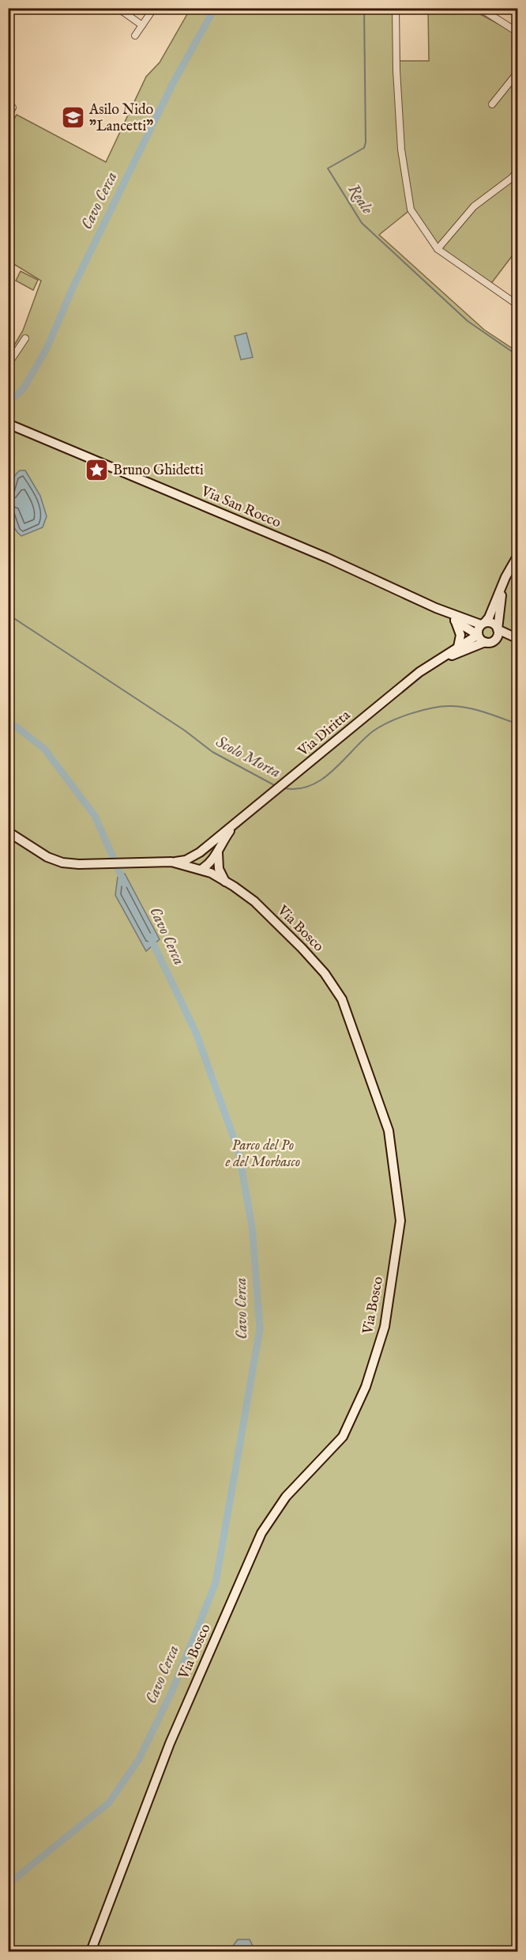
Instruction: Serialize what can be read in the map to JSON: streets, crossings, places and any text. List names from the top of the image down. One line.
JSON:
{"streets":{"street":["Via San Rocco","Via Diritta","Via Bosco"]},"crossings":[["Via San Rocco","Via Diritta"],["Via Diritta","Via Bosco"]],"water":["Reale","Cavo Cerca","Scolo Morta"],"parks":["Parco del Po e del Morbasco"],"places":{"school or university":["Asilo Nido \"Lancetti\""],"place":["Bruno Ghidetti"]}}
